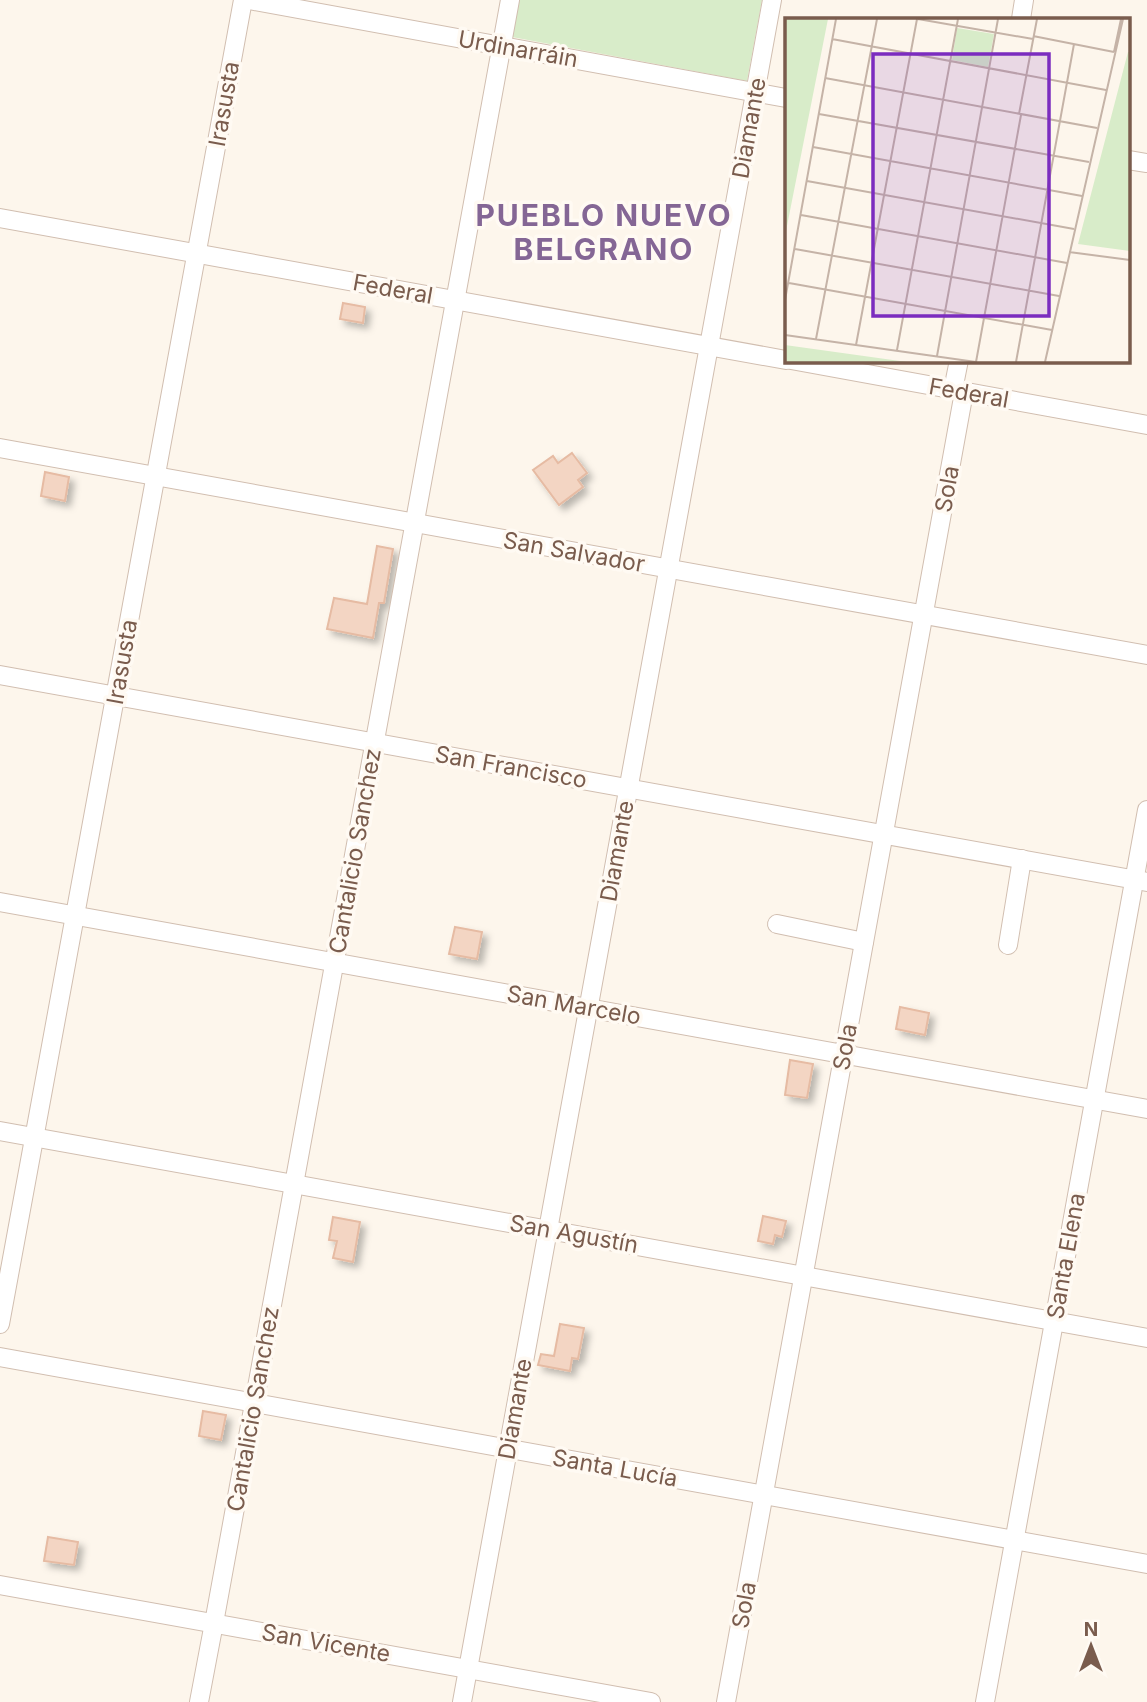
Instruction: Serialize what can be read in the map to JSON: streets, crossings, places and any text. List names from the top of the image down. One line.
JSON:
{"streets":{"street":["Urdinarráin","Irasusta","Diamante","Federal","Sola","San Salvador","San Francisco","Cantalicio Sanchez","San Marcelo","San Agustín","Santa Elena","Santa Lucía","San Vicente"]},"crossings":[["Urdinarráin","Diamante"],["Urdinarráin","Cantalicio Sanchez"],["Irasusta","Federal"],["Irasusta","San Salvador"],["Irasusta","San Francisco"],["Irasusta","San Marcelo"],["Irasusta","San Agustín"],["Diamante","Federal"],["Diamante","San Salvador"],["Diamante","San Francisco"],["Diamante","San Marcelo"],["Diamante","San Agustín"],["Diamante","Santa Lucía"],["Diamante","San Vicente"],["Federal","Sola"],["Federal","Cantalicio Sanchez"],["Sola","San Salvador"],["Sola","San Francisco"],["Sola","San Marcelo"],["Sola","San Agustín"],["Sola","Santa Lucía"],["San Salvador","Cantalicio Sanchez"],["San Francisco","Cantalicio Sanchez"],["San Francisco","Santa Elena"],["Cantalicio Sanchez","San Marcelo"],["Cantalicio Sanchez","San Agustín"],["Cantalicio Sanchez","Santa Lucía"],["Cantalicio Sanchez","San Vicente"],["San Marcelo","Santa Elena"],["San Agustín","Santa Elena"],["Santa Elena","Santa Lucía"]],"districts":["PUEBLO NUEVO BELGRANO"],"north":"top"}
